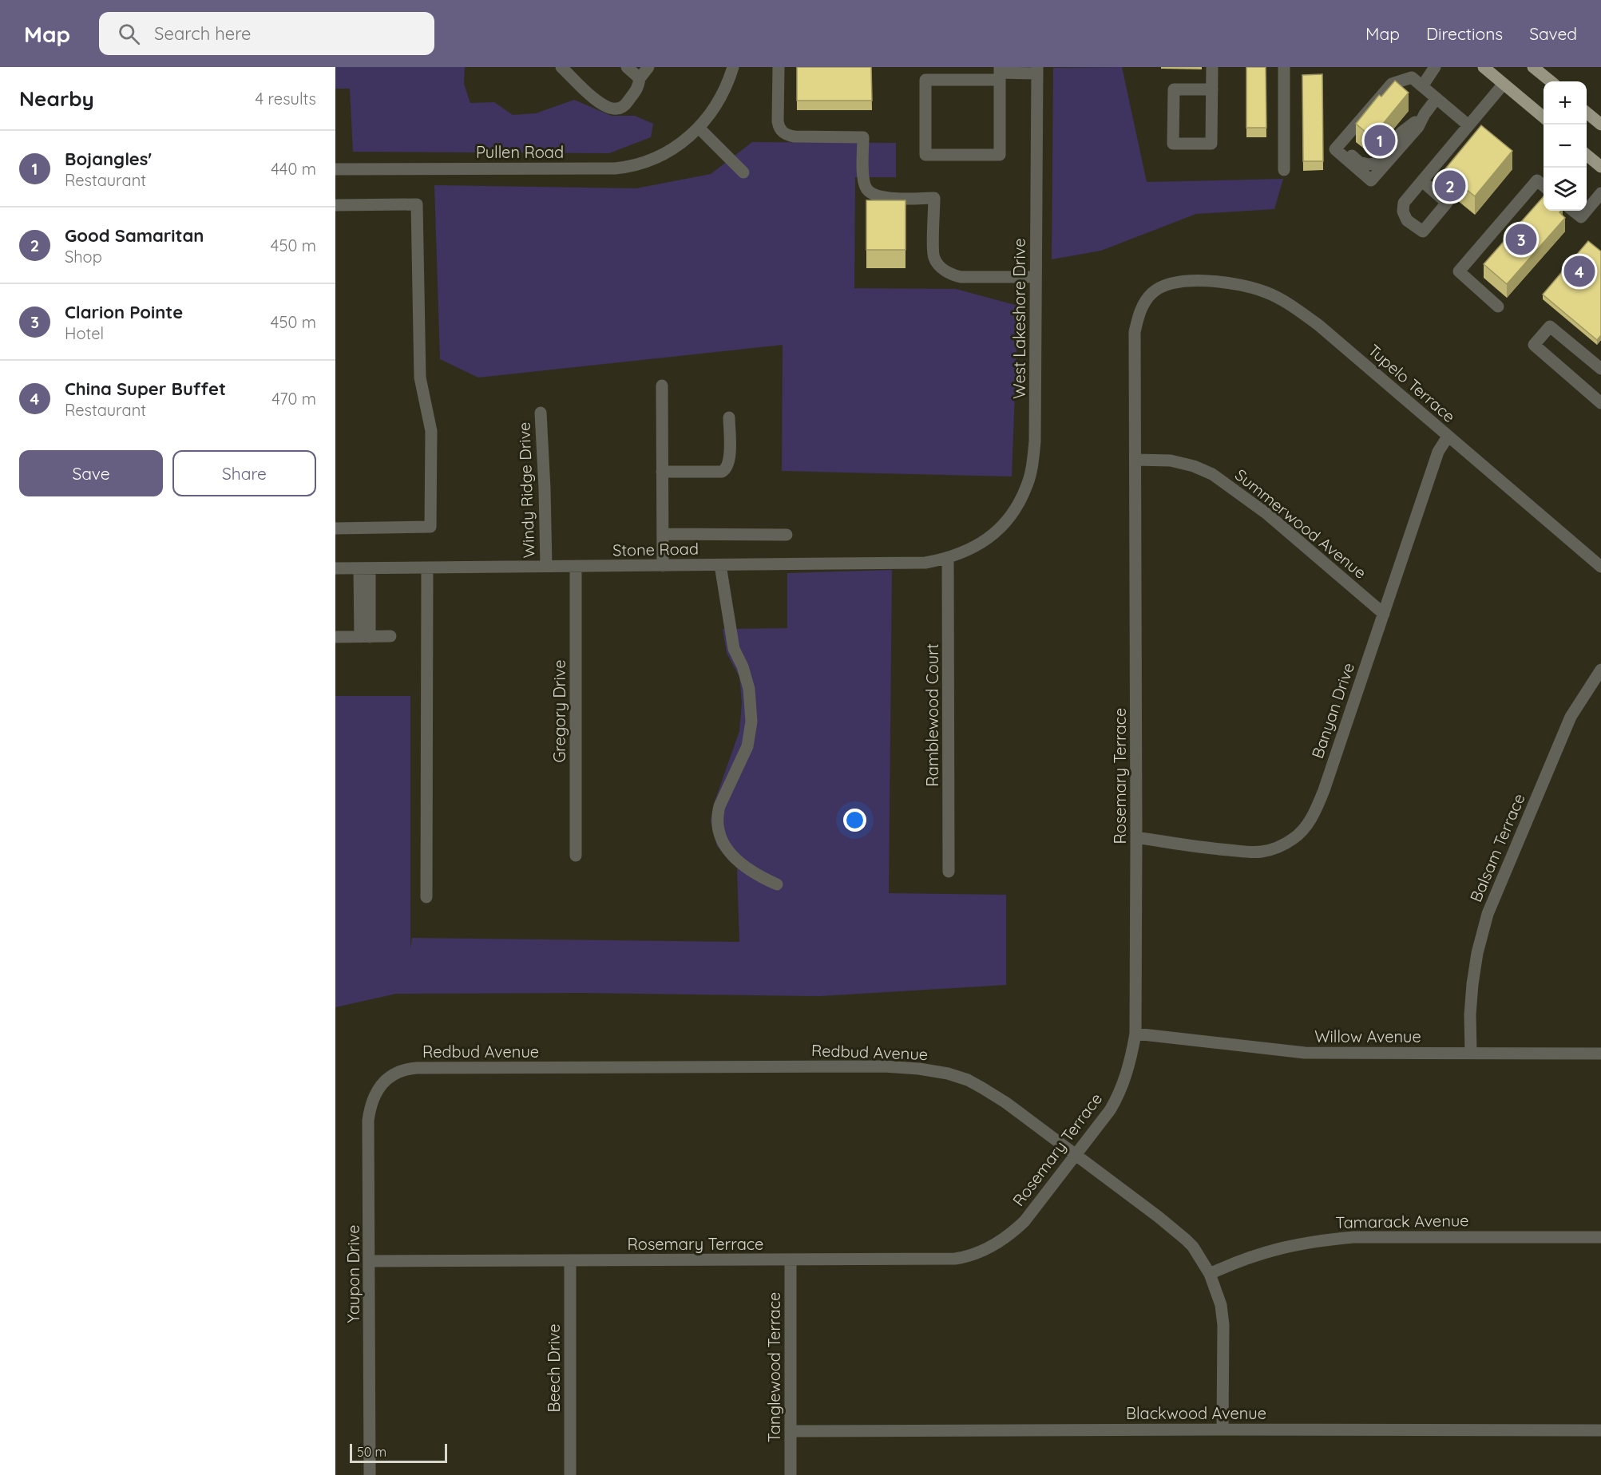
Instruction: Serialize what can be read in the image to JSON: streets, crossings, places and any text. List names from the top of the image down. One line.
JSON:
{"streets":{"street":["Pullen Road","West Lakeshore Drive","Tupelo Terrace","Windy Ridge Drive","Summerwood Avenue","Stone Road","Banyan Drive","Gregory Drive","Ramblewood Court","Rosemary Terrace","Balsam Terrace","Willow Avenue","Redbud Avenue","Tamarack Avenue","Yaupon Drive","Tanglewood Terrace","Beech Drive","Blackwood Avenue"]},"crossings":[["West Lakeshore Drive","Stone Road"],["Tupelo Terrace","Banyan Drive"],["Tupelo Terrace","Rosemary Terrace"],["Windy Ridge Drive","Stone Road"],["Summerwood Avenue","Banyan Drive"],["Summerwood Avenue","Rosemary Terrace"],["Stone Road","Gregory Drive"],["Stone Road","Ramblewood Court"],["Banyan Drive","Rosemary Terrace"],["Rosemary Terrace","Willow Avenue"],["Rosemary Terrace","Redbud Avenue"],["Rosemary Terrace","Yaupon Drive"],["Rosemary Terrace","Tanglewood Terrace"],["Rosemary Terrace","Beech Drive"],["Balsam Terrace","Willow Avenue"],["Redbud Avenue","Tamarack Avenue"],["Redbud Avenue","Yaupon Drive"],["Redbud Avenue","Blackwood Avenue"],["Tanglewood Terrace","Blackwood Avenue"]],"scale_bar":"50 m","page":{"header":"Map","search":"Search here","nav":["Map","Directions","Saved"],"heading":["Nearby","4 results"],"map_buttons":["+","−"],"pins":["1","2","3","4"],"list":[{"mark":"1","name":"Bojangles'","note":"Restaurant","value":"440 m"},{"mark":"2","name":"Good Samaritan","note":"Shop","value":"450 m"},{"mark":"3","name":"Clarion Pointe","note":"Hotel","value":"450 m"},{"mark":"4","name":"China Super Buffet","note":"Restaurant","value":"470 m"}],"buttons":["Save","Share"],"scale":"50 m"}}
